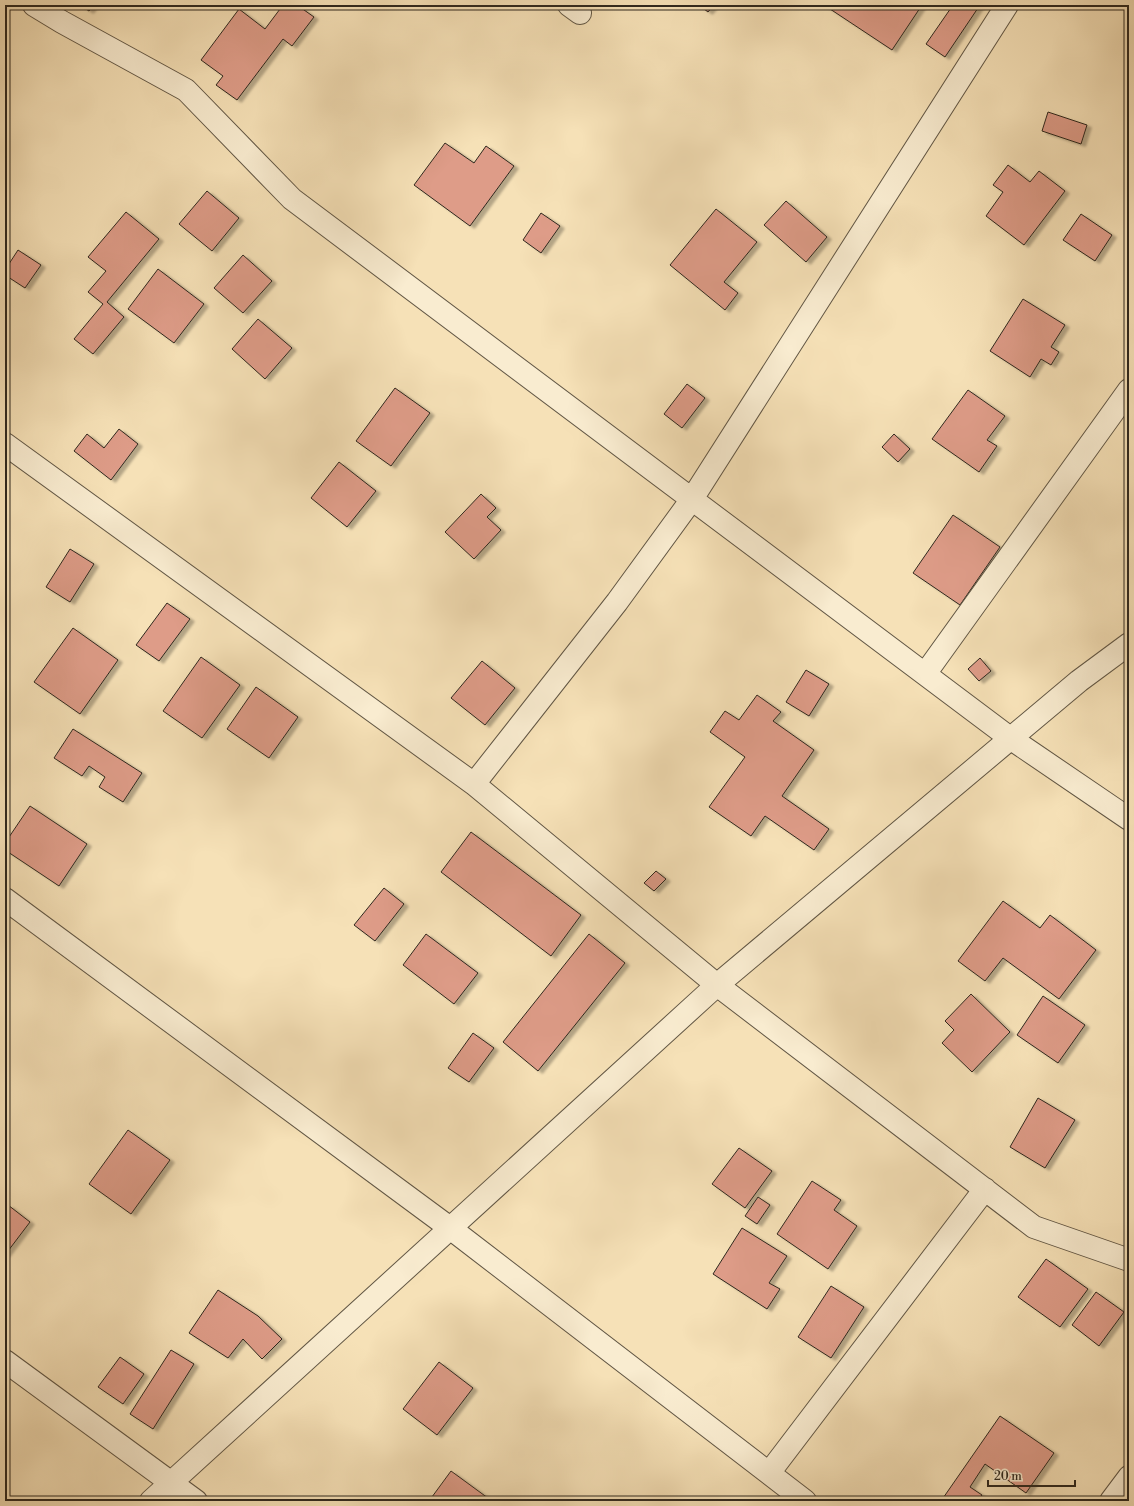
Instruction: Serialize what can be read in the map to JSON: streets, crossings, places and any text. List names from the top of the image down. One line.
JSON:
{"scale_bar":"20 m"}
